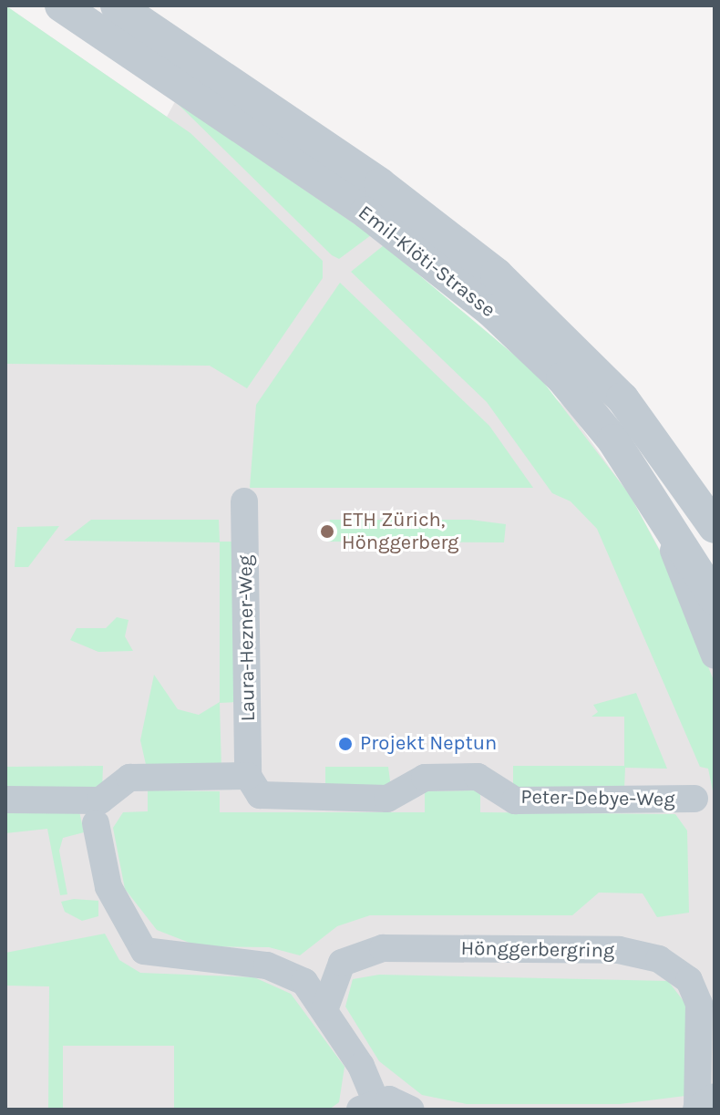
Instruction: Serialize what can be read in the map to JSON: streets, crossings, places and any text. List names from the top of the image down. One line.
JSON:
{"streets":{"street":["Emil-Klöti-Strasse","Laura-Hezner-Weg","Peter-Debye-Weg","Hönggerbergring"]},"crossings":[["Laura-Hezner-Weg","Peter-Debye-Weg"]],"places":["ETH Zürich, Hönggerberg","Projekt Neptun"]}
